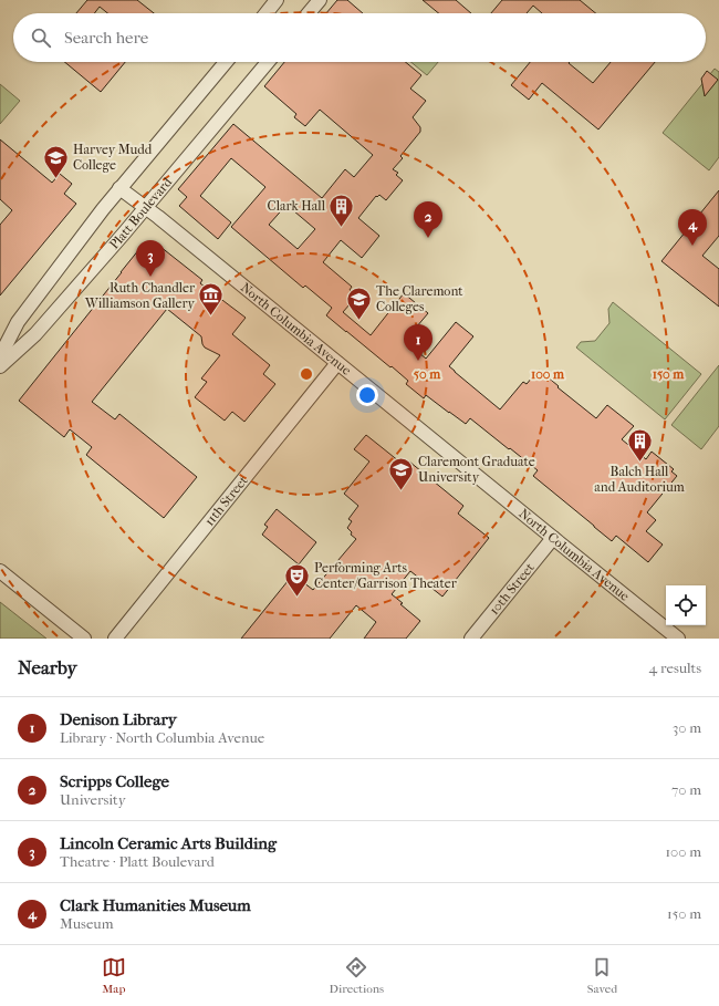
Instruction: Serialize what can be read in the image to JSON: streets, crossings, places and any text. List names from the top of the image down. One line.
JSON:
{"streets":{"street":["Platt Boulevard","North Columbia Avenue","11th Street","10th Street"]},"crossings":[["Platt Boulevard","North Columbia Avenue"],["North Columbia Avenue","11th Street"],["North Columbia Avenue","10th Street"]],"places":{"school or university":["Harvey Mudd College","The Claremont Colleges","Claremont Graduate University"],"building":["Clark Hall","Balch Hall and Auditorium"],"museum":["Ruth Chandler Williamson Gallery"],"theatre":["Performing Arts Center/Garrison Theater"]},"page":{"search":"Search here","pins":["2","4","3","1"],"heading":["Nearby","4 results"],"list":[{"mark":"1","name":"Denison Library","note":"Library · North Columbia Avenue","value":"30 m"},{"mark":"2","name":"Scripps College","note":"University","value":"70 m"},{"mark":"3","name":"Lincoln Ceramic Arts Building","note":"Theatre · Platt Boulevard","value":"100 m"},{"mark":"4","name":"Clark Humanities Museum","note":"Museum","value":"150 m"}],"nav":["Map","Directions","Saved"]},"rings":["50 m","100 m","150 m"]}
